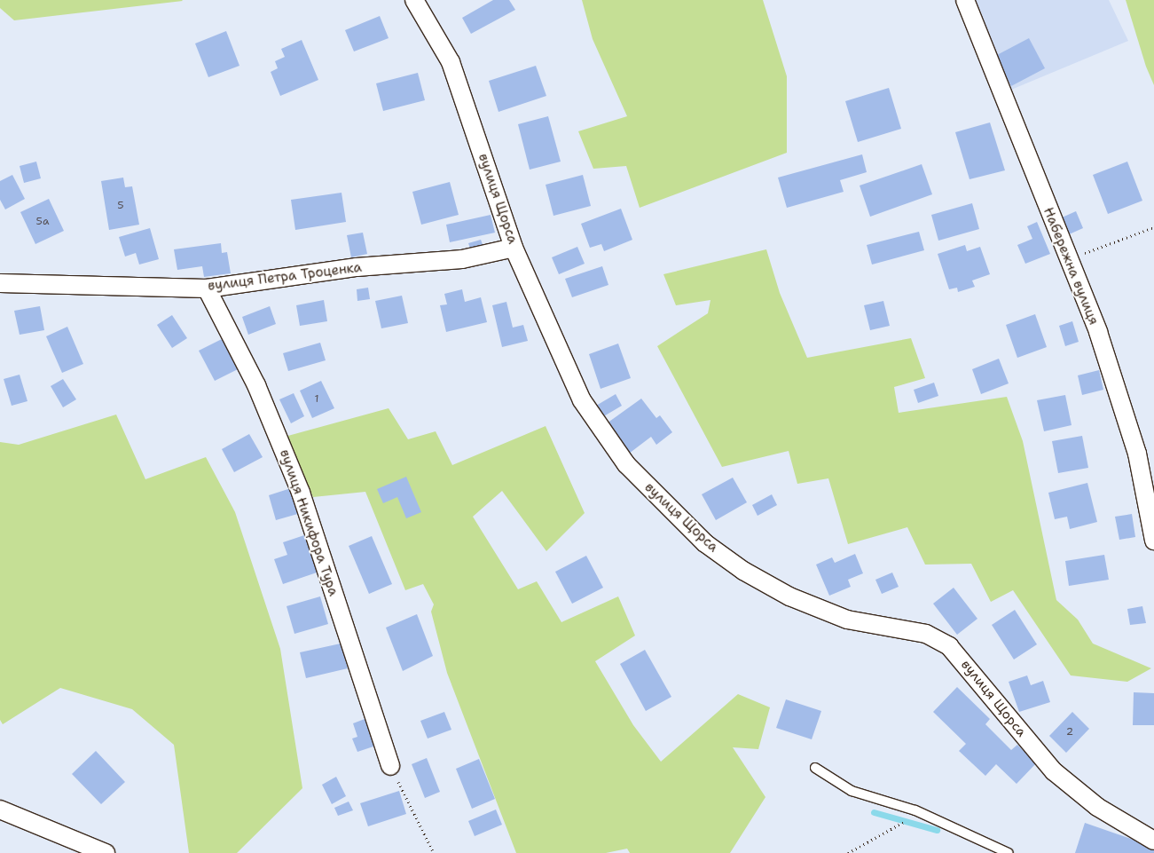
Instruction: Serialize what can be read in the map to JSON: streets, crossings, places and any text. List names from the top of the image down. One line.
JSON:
{"streets":{"street":["вулиця Щорса","Набережна вулиця","вулиця Петра Троценка","вулиця Никифора Тура"]},"crossings":[["вулиця Щорса","вулиця Петра Троценка"],["вулиця Петра Троценка","вулиця Никифора Тура"]],"house_numbers":["5","5а","1","2"]}
